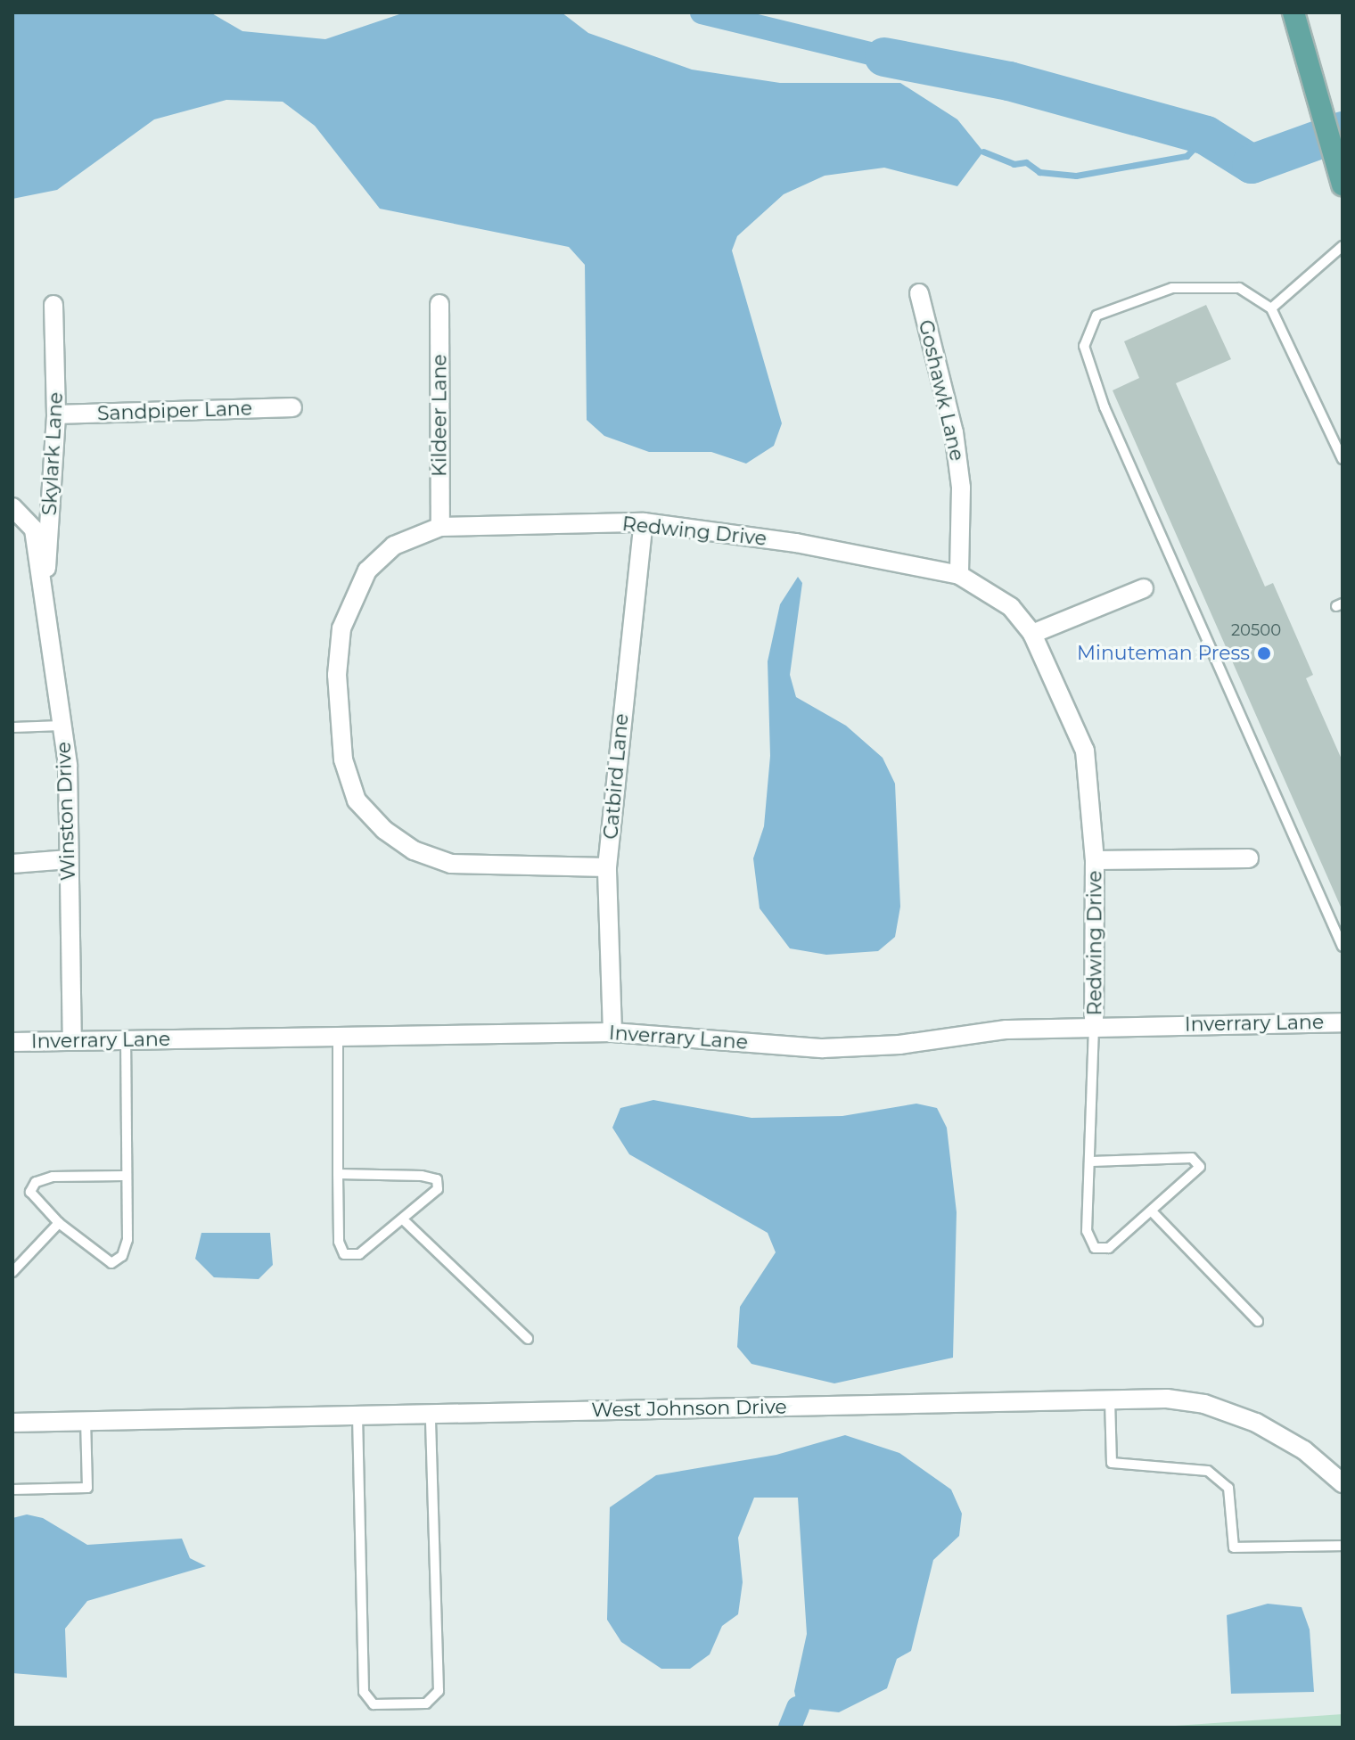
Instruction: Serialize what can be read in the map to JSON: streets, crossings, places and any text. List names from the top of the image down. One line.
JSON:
{"streets":{"street":["Goshawk Lane","Sandpiper Lane","Kildeer Lane","Skylark Lane","Redwing Drive","Catbird Lane","Winston Drive","Inverrary Lane","West Johnson Drive"]},"crossings":[["Goshawk Lane","Redwing Drive"],["Sandpiper Lane","Skylark Lane"],["Kildeer Lane","Redwing Drive"],["Skylark Lane","Winston Drive"],["Redwing Drive","Catbird Lane"],["Redwing Drive","Inverrary Lane"],["Catbird Lane","Inverrary Lane"],["Winston Drive","Inverrary Lane"]],"places":["Minuteman Press"],"house_numbers":["20500"]}
